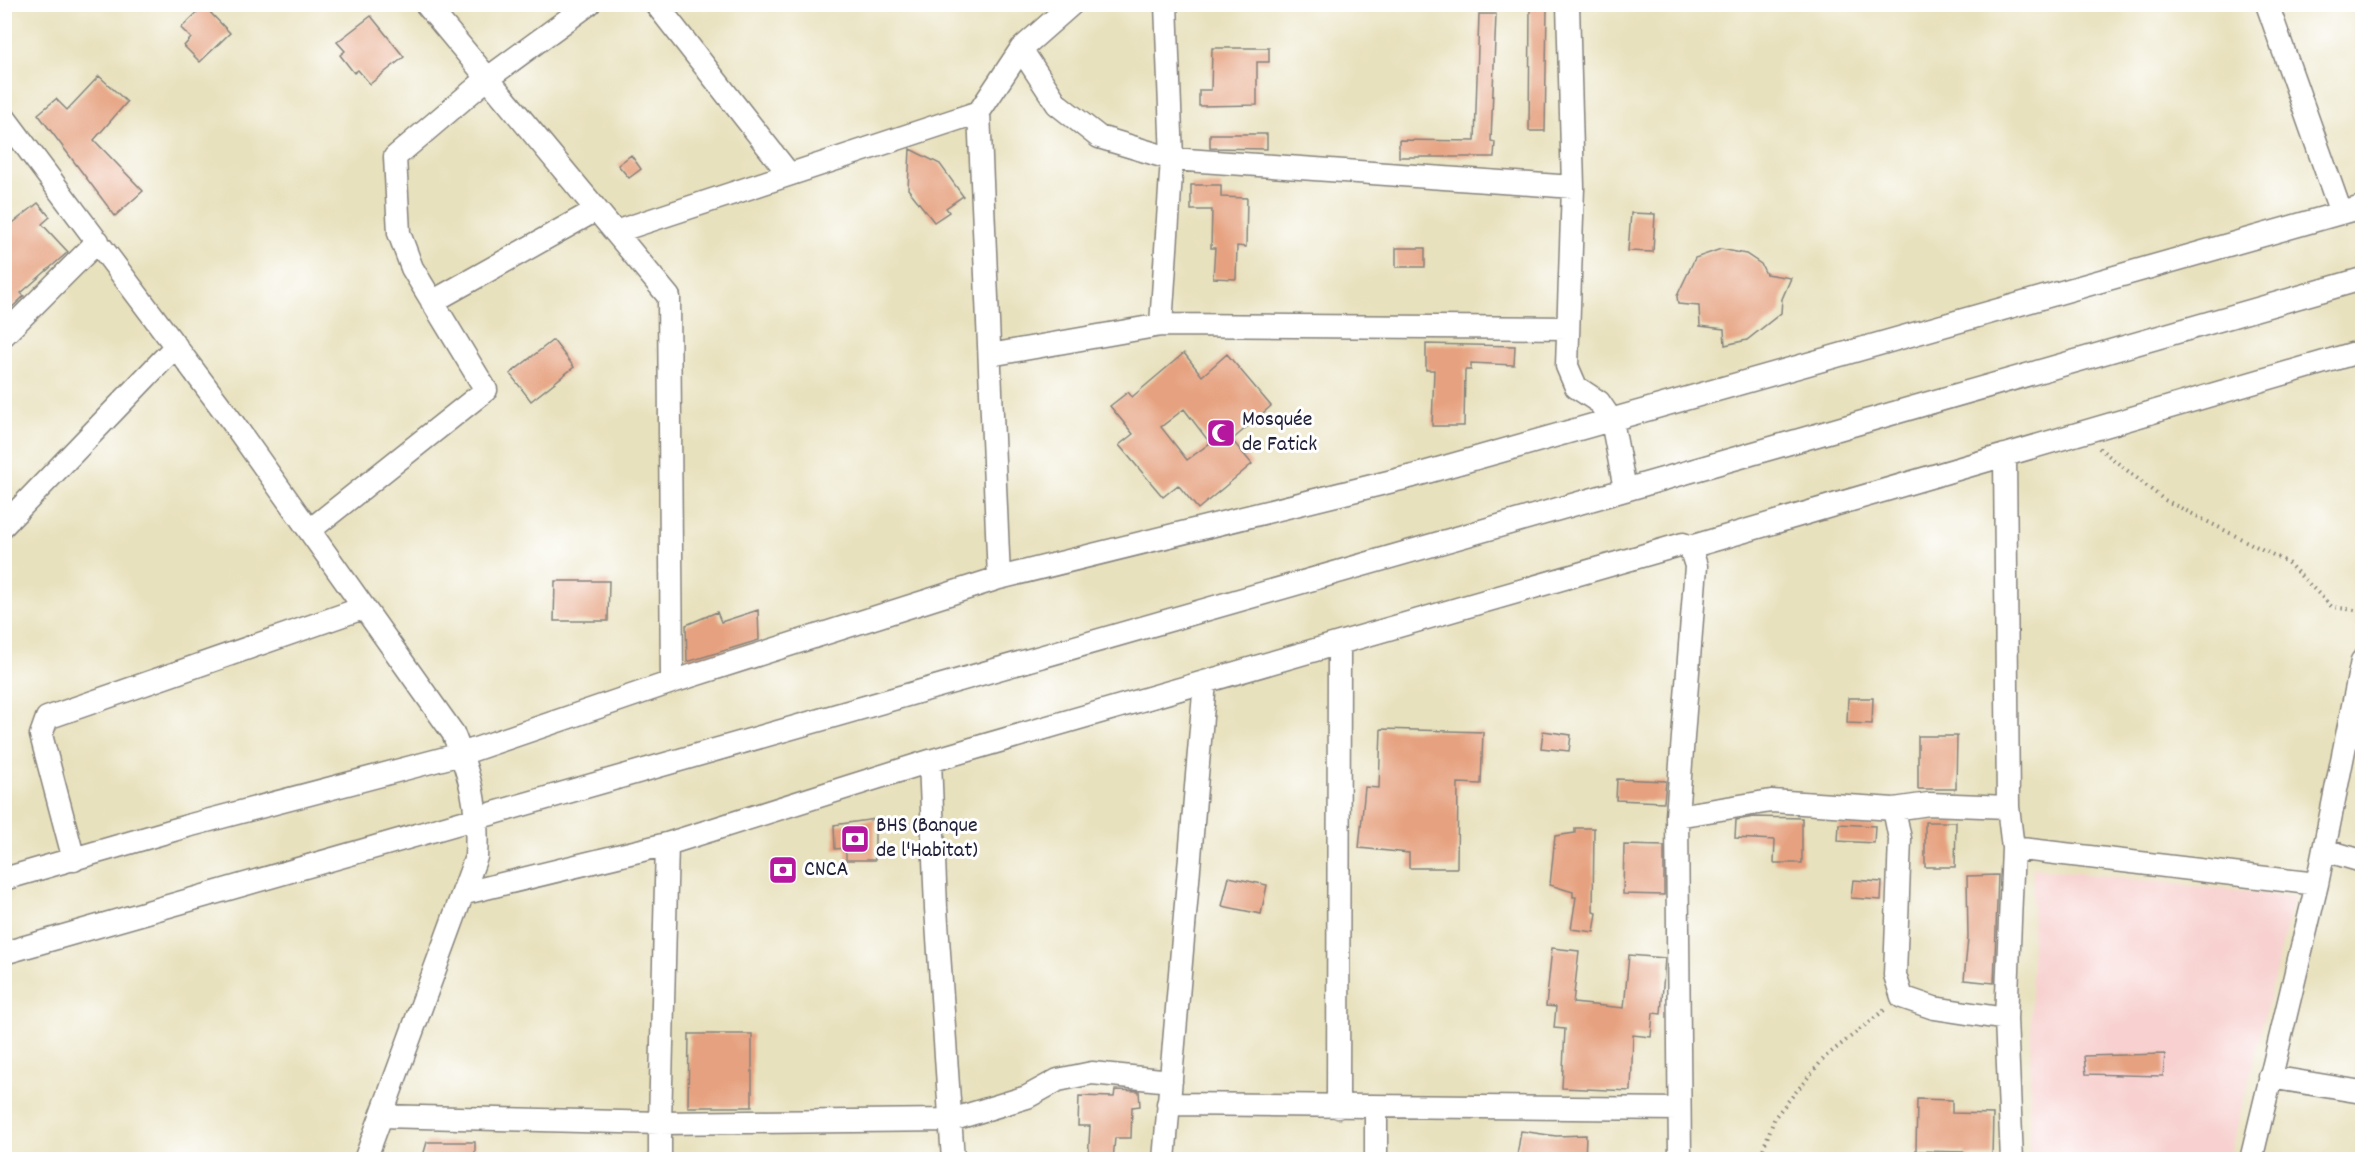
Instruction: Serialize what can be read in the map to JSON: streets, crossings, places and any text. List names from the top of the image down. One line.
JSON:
{"places":{"mosque":["Mosquée de Fatick"],"bank":["BHS (Banque de l'Habitat)","CNCA"]}}
